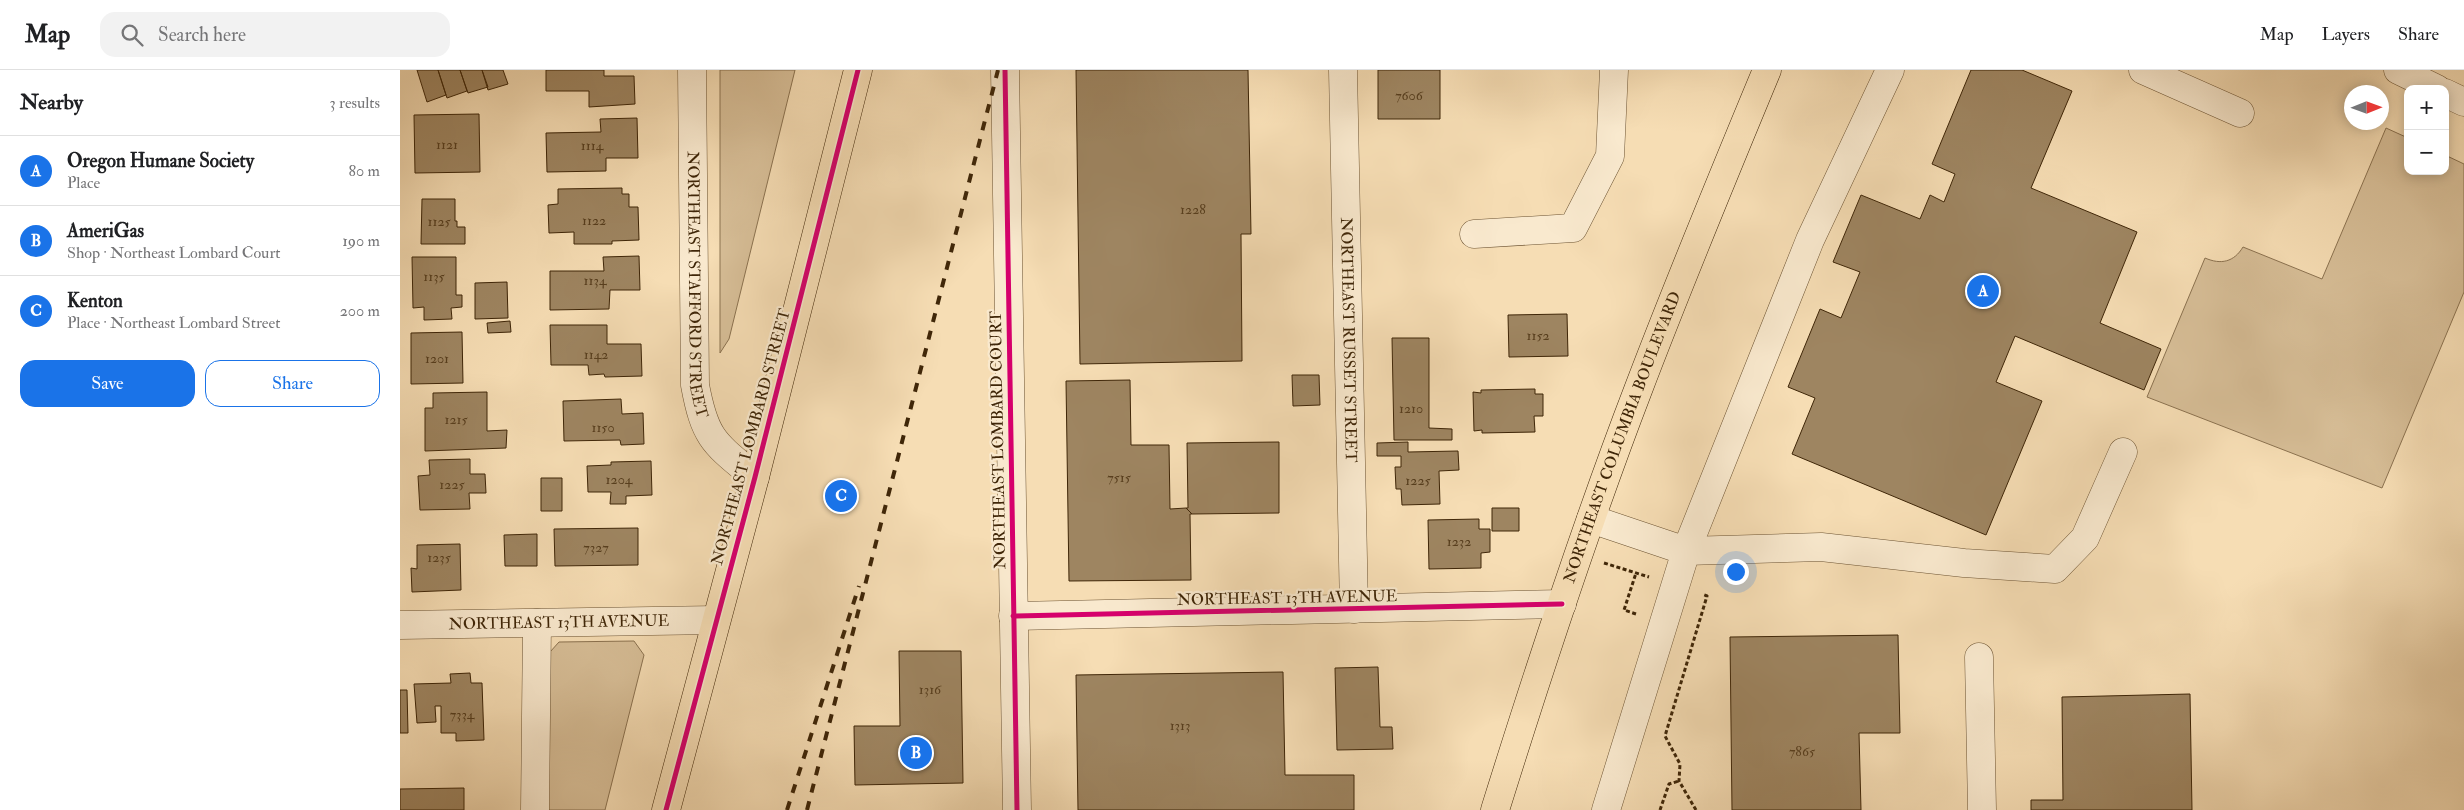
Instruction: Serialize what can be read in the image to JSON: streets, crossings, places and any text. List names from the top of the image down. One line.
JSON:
{"streets":{"main road":["NORTHEAST LOMBARD STREET","NORTHEAST COLUMBIA BOULEVARD"],"street":["NORTHEAST STAFFORD STREET","NORTHEAST RUSSET STREET","NORTHEAST LOMBARD COURT","NORTHEAST 13TH AVENUE"]},"crossings":[["NORTHEAST STAFFORD STREET","NORTHEAST LOMBARD STREET"],["NORTHEAST RUSSET STREET","NORTHEAST 13TH AVENUE"],["NORTHEAST LOMBARD STREET","NORTHEAST 13TH AVENUE"],["NORTHEAST COLUMBIA BOULEVARD","NORTHEAST 13TH AVENUE"],["NORTHEAST LOMBARD COURT","NORTHEAST 13TH AVENUE"]],"house_numbers":["7606","1121","1114","1228","1122","1125","1135","1134","1152","1142","1201","1210","1215","1150","7515","1204","1225","1225","1232","7327","1235","1316","7334","1313","7865"],"north":"right","page":{"header":"Map","search":"Search here","nav":["Map","Layers","Share"],"heading":["Nearby","3 results"],"map_buttons":["+","−"],"list":[{"mark":"A","name":"Oregon Humane Society","note":"Place","value":"80 m"},{"mark":"B","name":"AmeriGas","note":"Shop · Northeast Lombard Court","value":"190 m"},{"mark":"C","name":"Kenton","note":"Place · Northeast Lombard Street","value":"200 m"}],"pins":["A","C","B"],"buttons":["Save","Share"]}}
